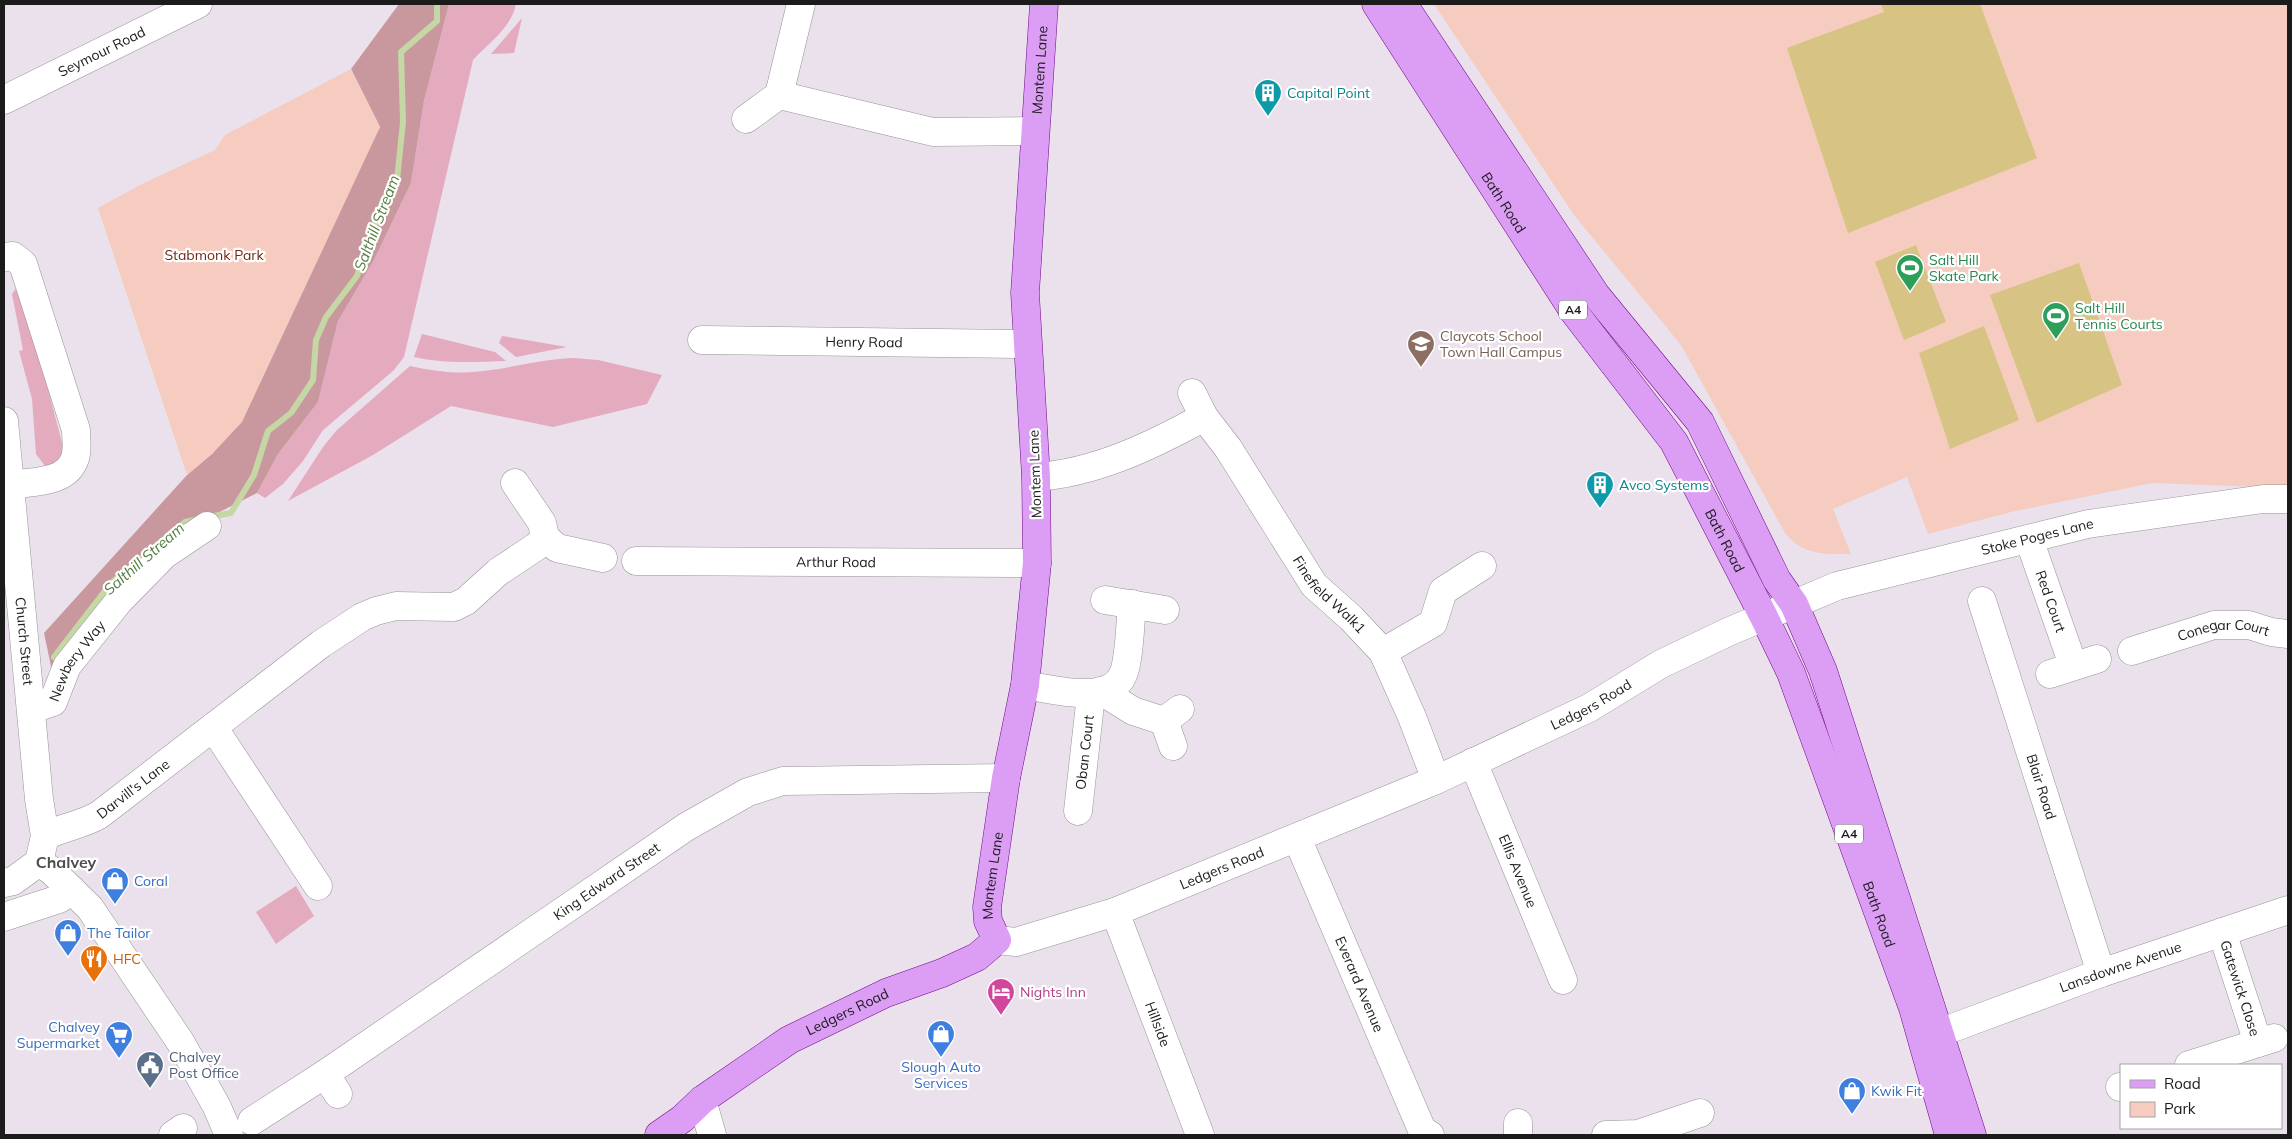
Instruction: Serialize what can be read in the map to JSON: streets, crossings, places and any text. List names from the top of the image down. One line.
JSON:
{"streets":{"main road":["Montem Lane","Bath Road","A4","Ledgers Road"],"street":["Seymour Road","Henry Road","Stoke Poges Lane","Arthur Road","Finefield Walk1","Red Court","Conegar Court","Church Street","Newbery Way","Oban Court","Blair Road","Darvill's Lane","Ellis Avenue","King Edward Street","Lansdowne Avenue","Everard Avenue","Gatewick Close","Hillside"]},"crossings":[["Montem Lane","Henry Road"],["Montem Lane","Arthur Road"],["Montem Lane","Finefield Walk1"],["Montem Lane","Ledgers Road"],["Montem Lane","King Edward Street"],["Bath Road","A4"],["Bath Road","Stoke Poges Lane"],["Bath Road","Ledgers Road"],["Bath Road","Lansdowne Avenue"],["A4","Lansdowne Avenue"],["Stoke Poges Lane","Red Court"],["Stoke Poges Lane","Ledgers Road"],["Finefield Walk1","Ledgers Road"],["Church Street","Newbery Way"],["Church Street","Darvill's Lane"],["Ledgers Road","Ellis Avenue"],["Ledgers Road","Everard Avenue"],["Ledgers Road","Hillside"],["Blair Road","Lansdowne Avenue"],["Lansdowne Avenue","Gatewick Close"]],"districts":["Chalvey"],"water":["Salthill Stream"],"parks":["Stabmonk Park"],"places":{"building":["Capital Point","Avco Systems"],"sports":["Salt Hill Skate Park","Salt Hill Tennis Courts"],"school or university":["Claycots School Town Hall Campus"],"shop":["Coral","The Tailor","Slough Auto Services","Kwik Fit"],"restaurant":["HFC"],"hotel":["Nights Inn"],"supermarket":["Chalvey Supermarket"],"public building":["Chalvey Post Office"]},"legend":["Road","Park"]}
